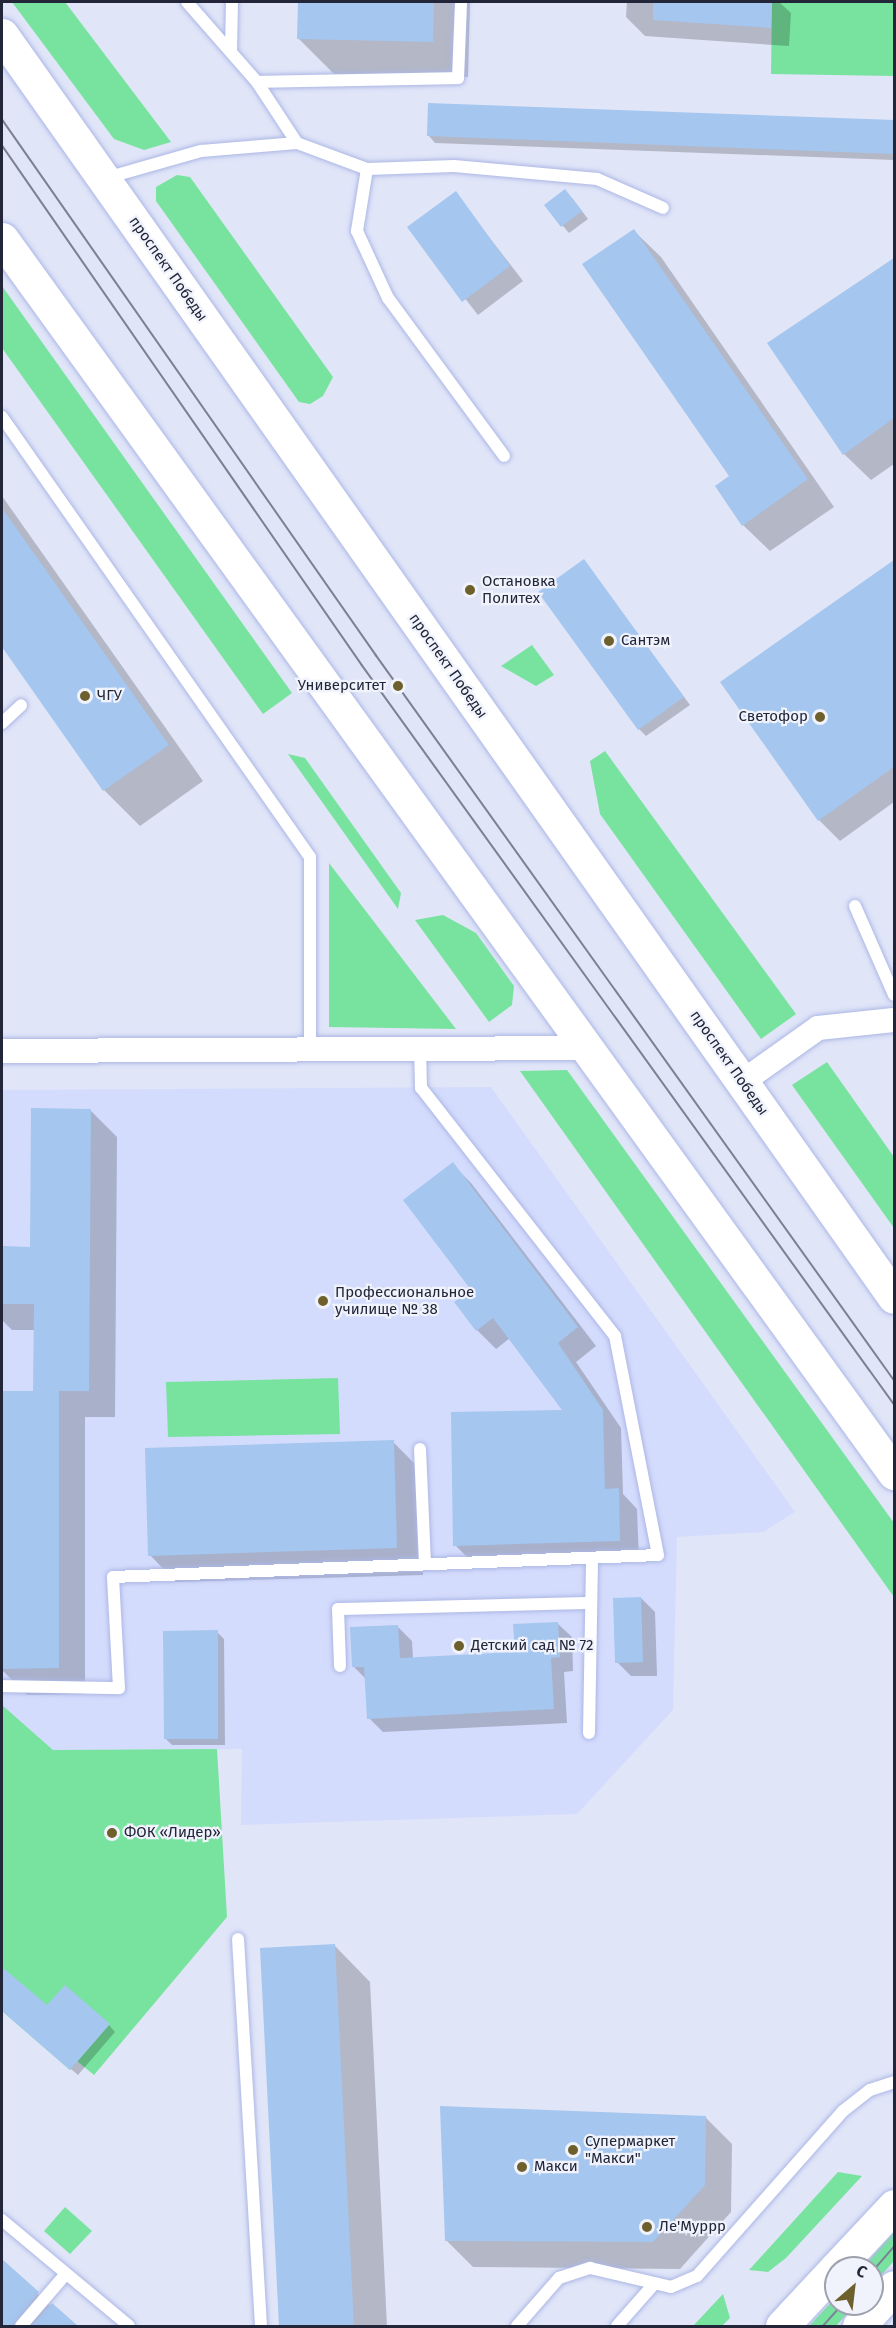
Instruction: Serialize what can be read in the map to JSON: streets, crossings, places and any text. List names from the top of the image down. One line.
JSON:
{"streets":{"main road":["проспект Победы"]},"places":["Остановка Политех","Сантэм","Университет","ЧГУ","Светофор","Профессиональное училище № 38","Детский сад № 72","ФОК «Лидер»","Супермаркет \"Макси\"","Макси","Ле'Муррр"],"north":"top right"}
